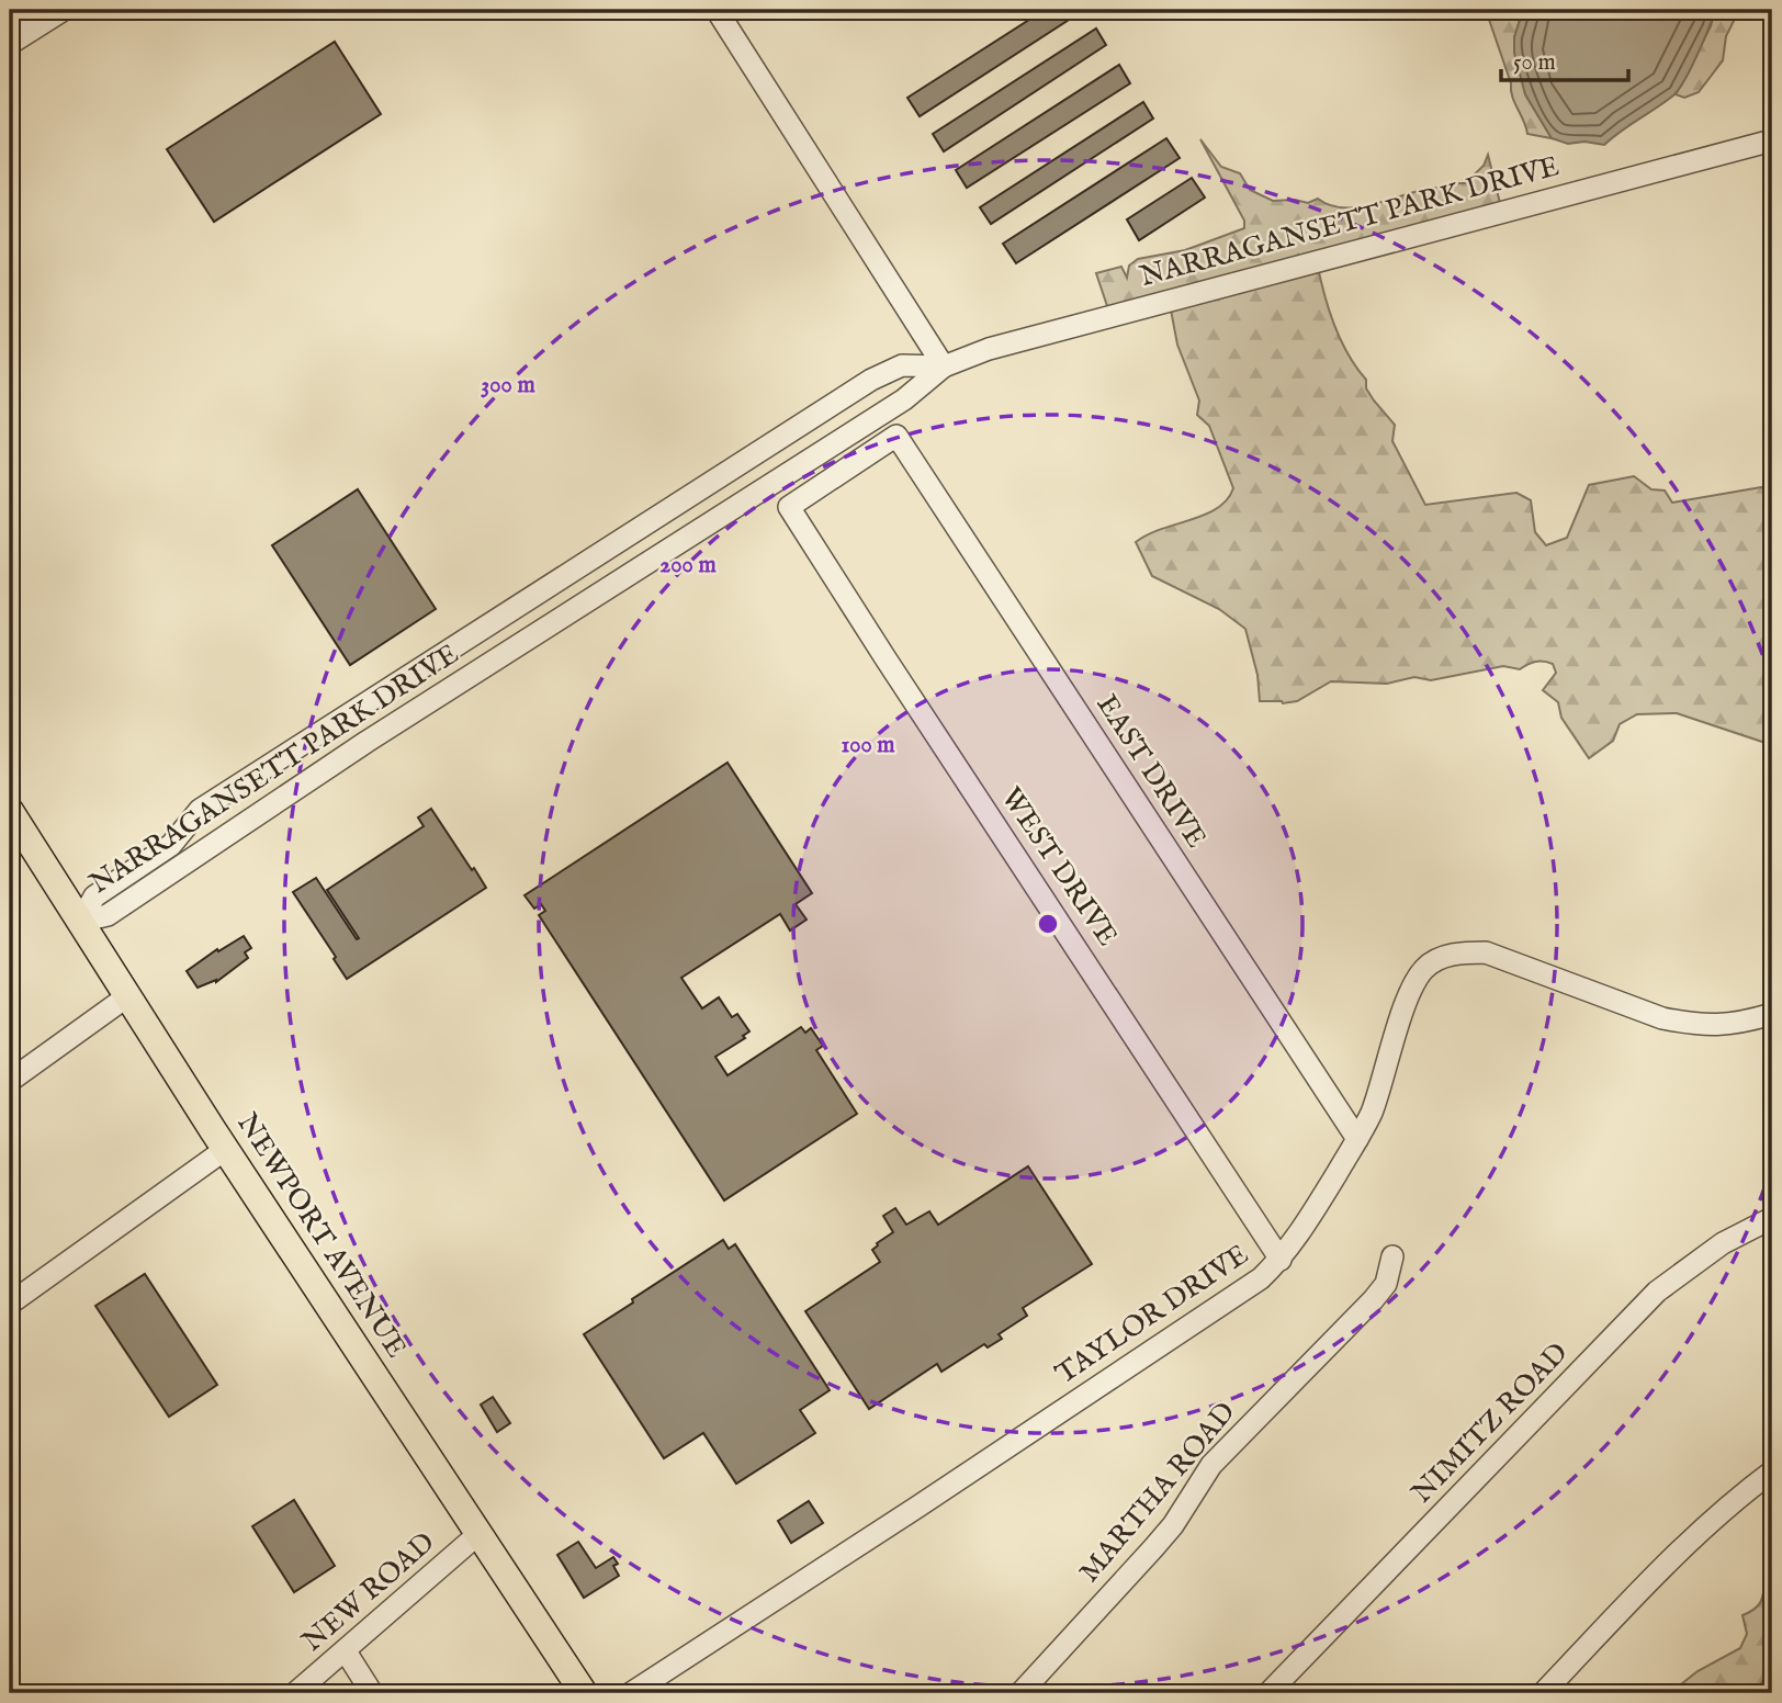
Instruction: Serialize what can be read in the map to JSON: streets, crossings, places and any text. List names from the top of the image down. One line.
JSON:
{"streets":{"main road":["NEWPORT AVENUE"],"street":["NARRAGANSETT PARK DRIVE","EAST DRIVE","WEST DRIVE","TAYLOR DRIVE","NIMITZ ROAD","MARTHA ROAD","NEW ROAD"]},"crossings":[["NARRAGANSETT PARK DRIVE","NEWPORT AVENUE"],["EAST DRIVE","WEST DRIVE"],["EAST DRIVE","TAYLOR DRIVE"],["WEST DRIVE","TAYLOR DRIVE"],["NEWPORT AVENUE","NEW ROAD"]],"scale_bar":"50 m","rings":["300 m","200 m","100 m"]}
